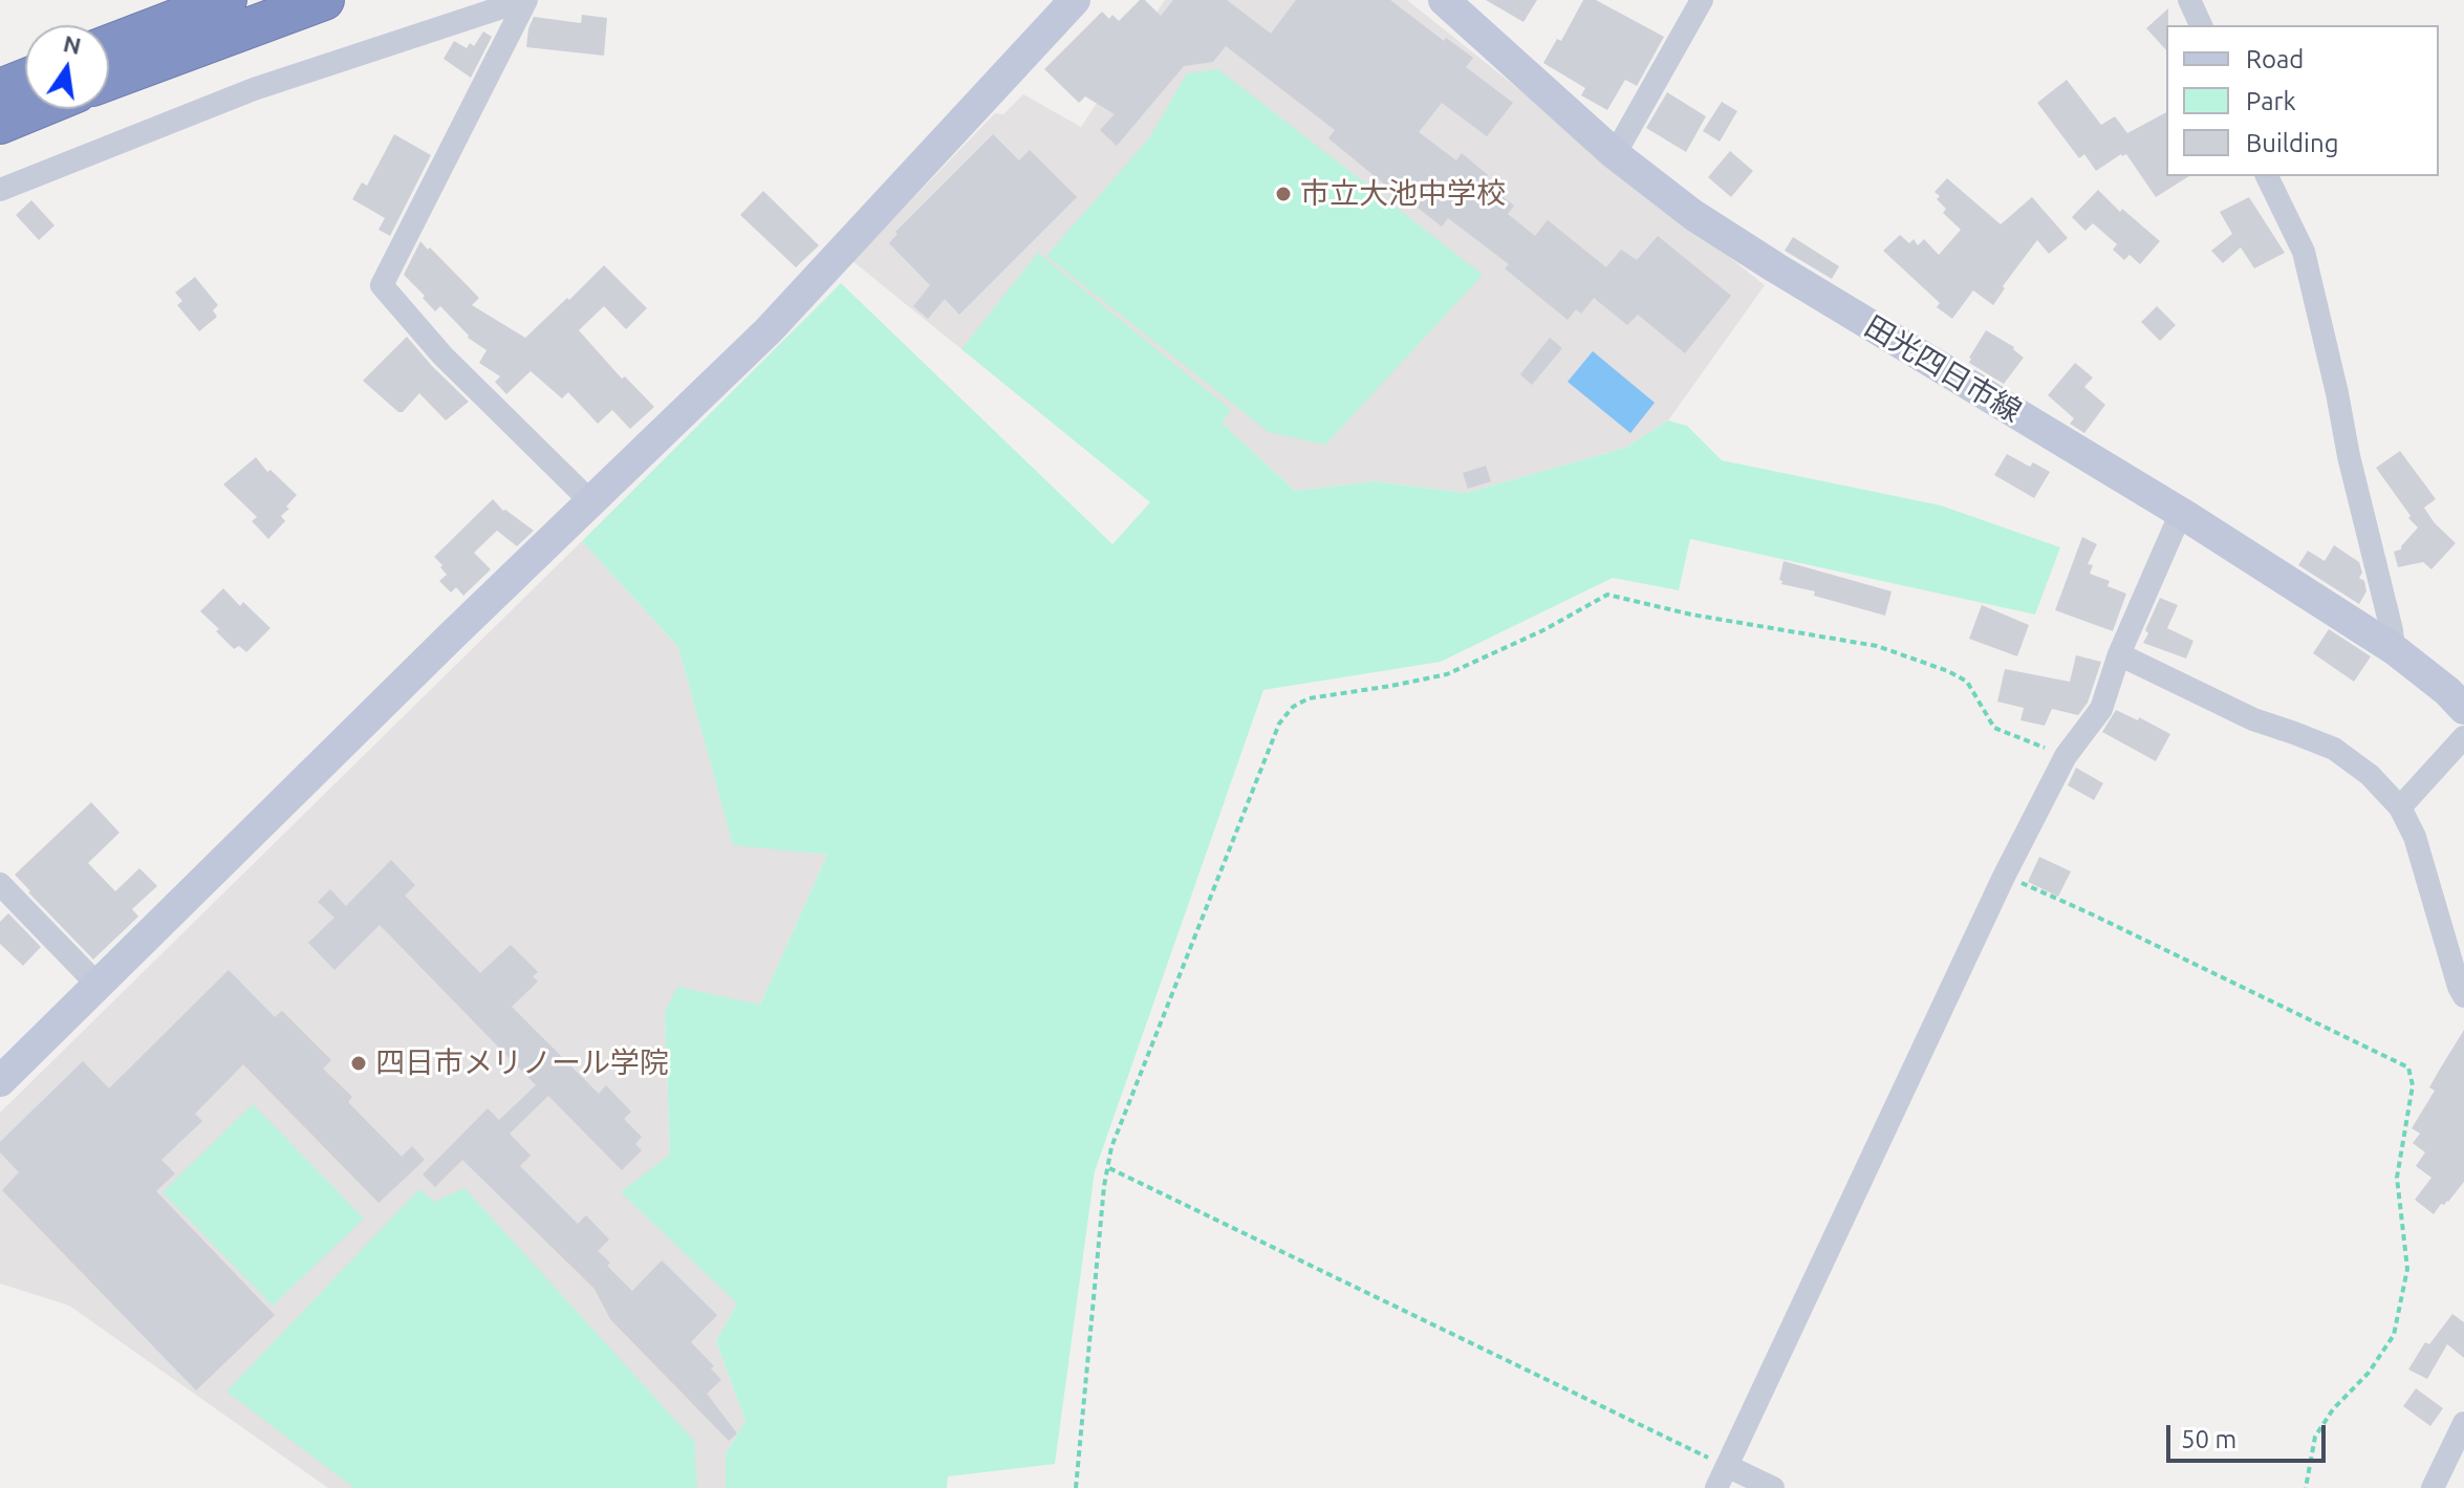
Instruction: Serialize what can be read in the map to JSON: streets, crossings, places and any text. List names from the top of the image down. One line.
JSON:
{"streets":{"street":["田光四日市線"]},"places":["市立大池中学校","四日市メリノール学院"],"legend":["Road","Park","Building"],"scale_bar":"50 m","north":"top"}
